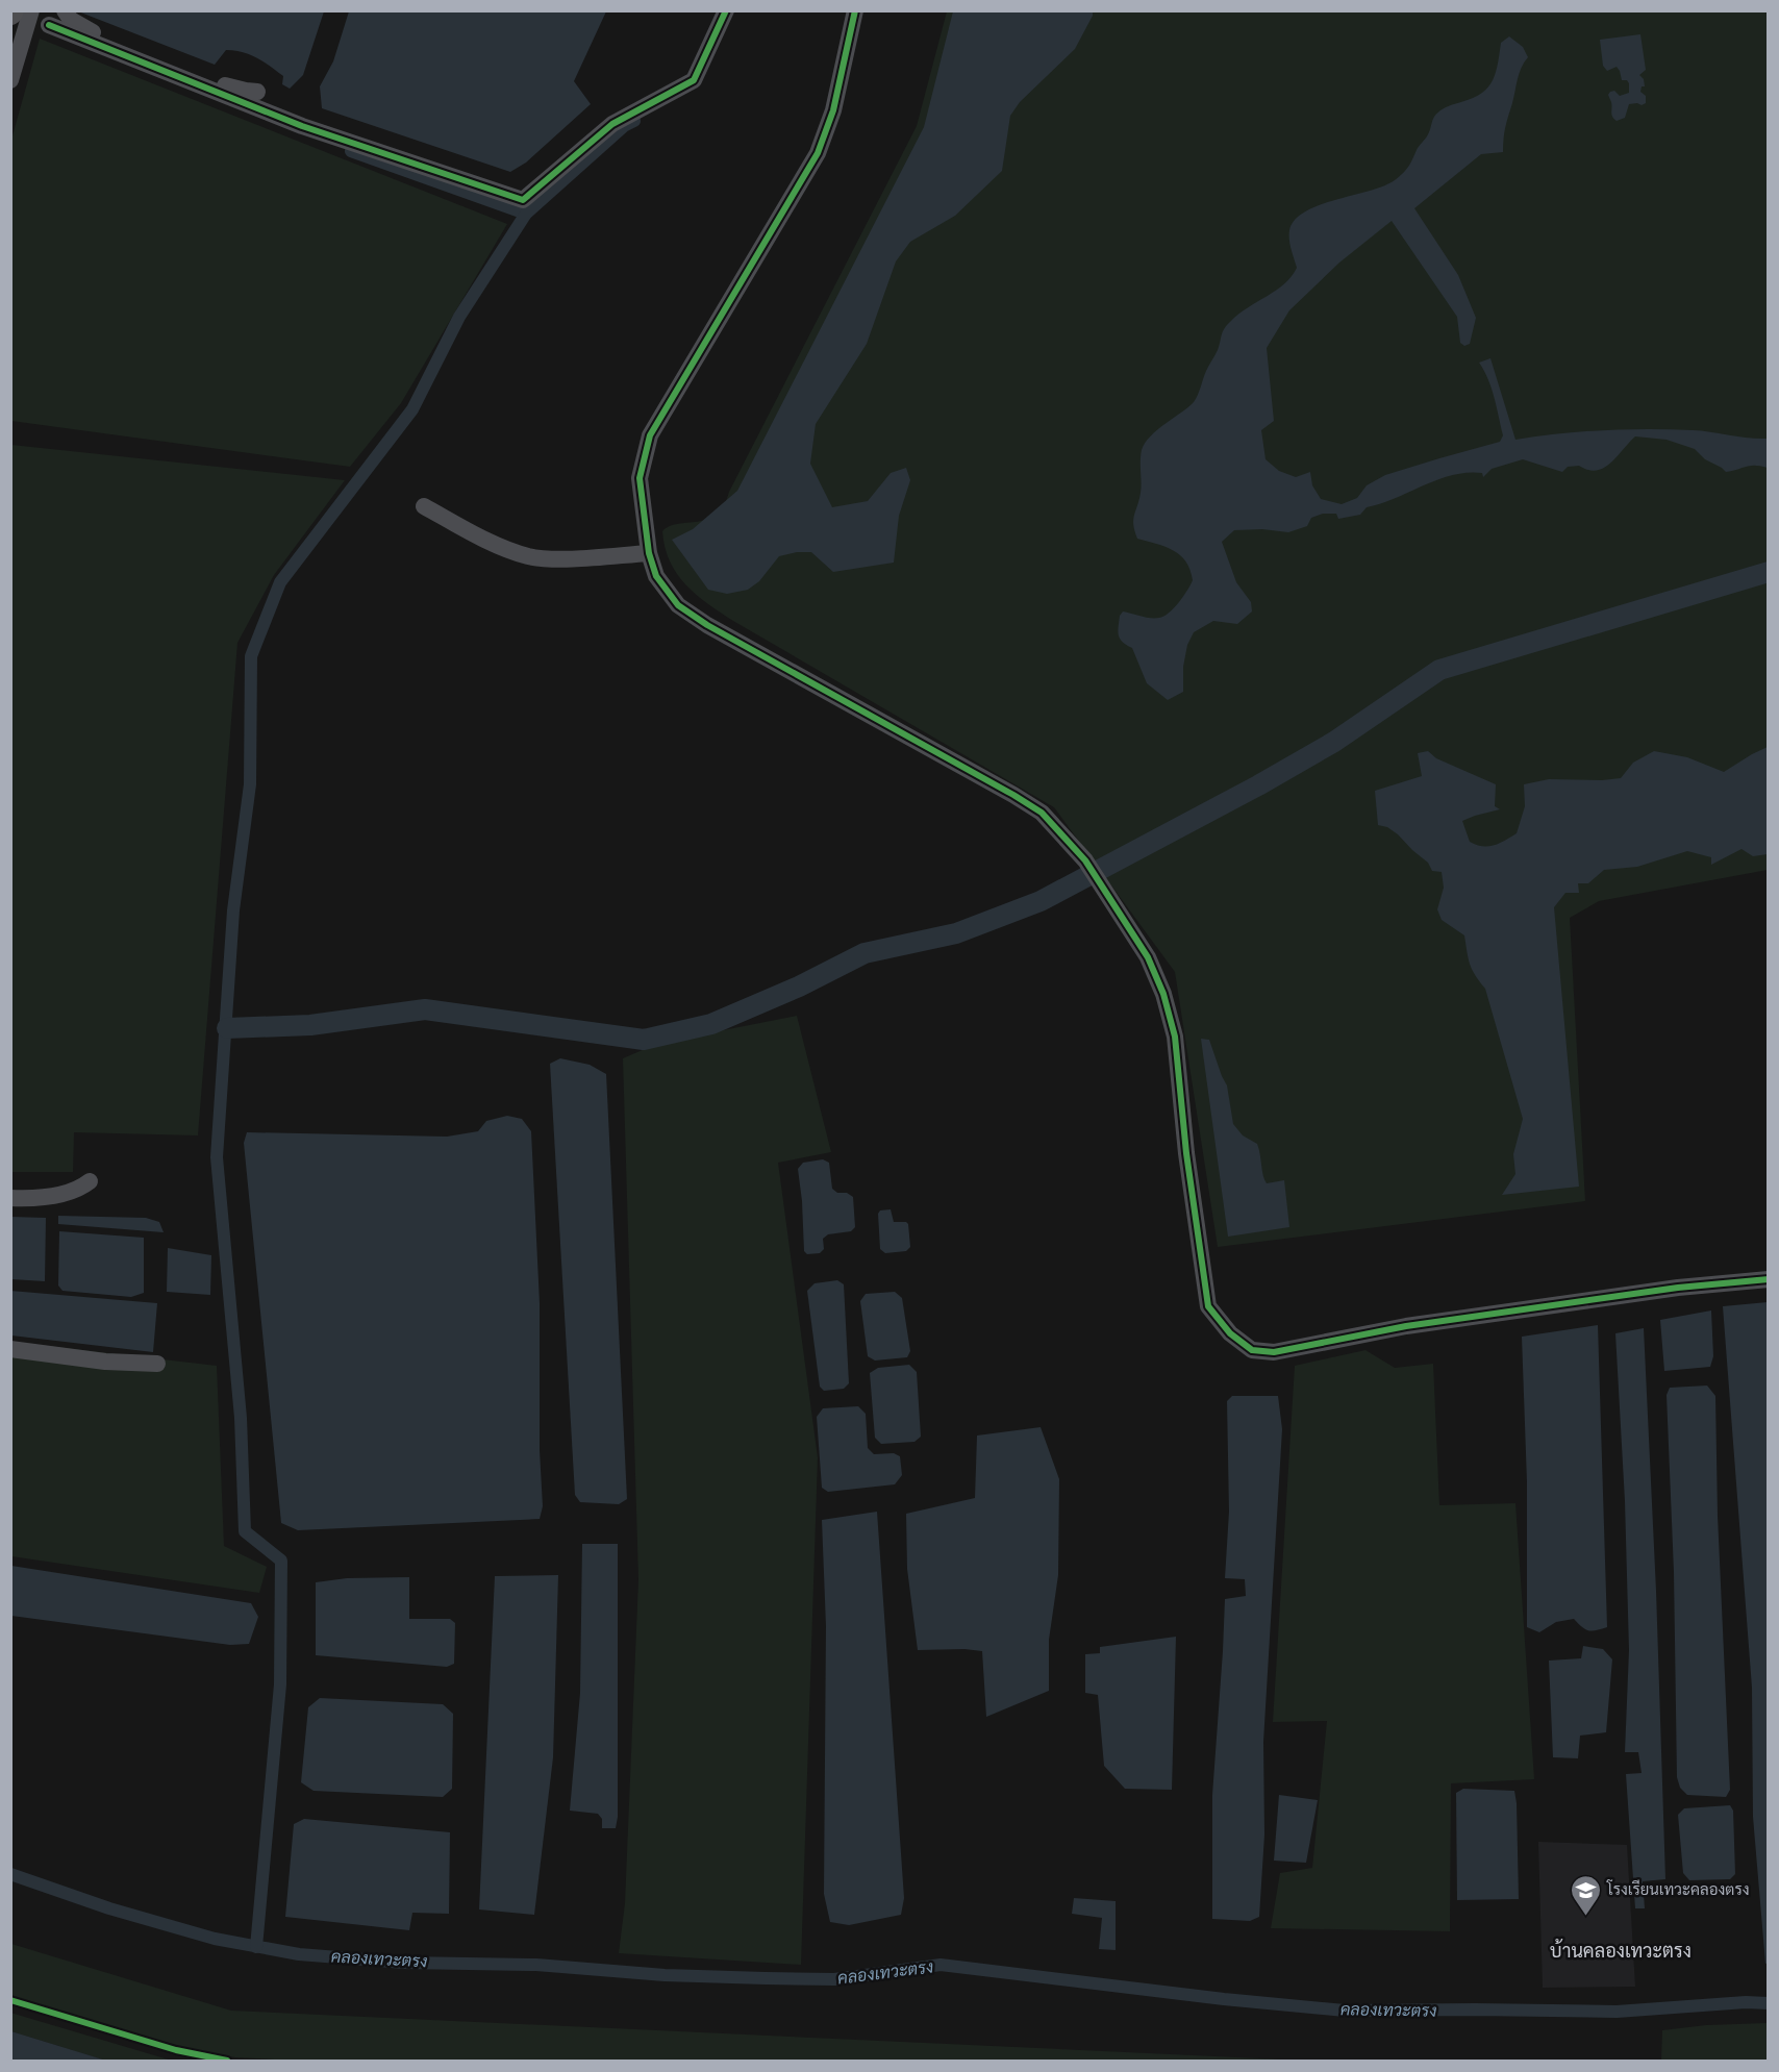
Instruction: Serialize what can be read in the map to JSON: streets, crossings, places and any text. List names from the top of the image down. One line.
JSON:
{"districts":["บ้านคลองเทวะตรง"],"water":["คลองเทวะตรง"],"places":{"school or university":["โรงเรียนเทวะคลองตรง"]}}
